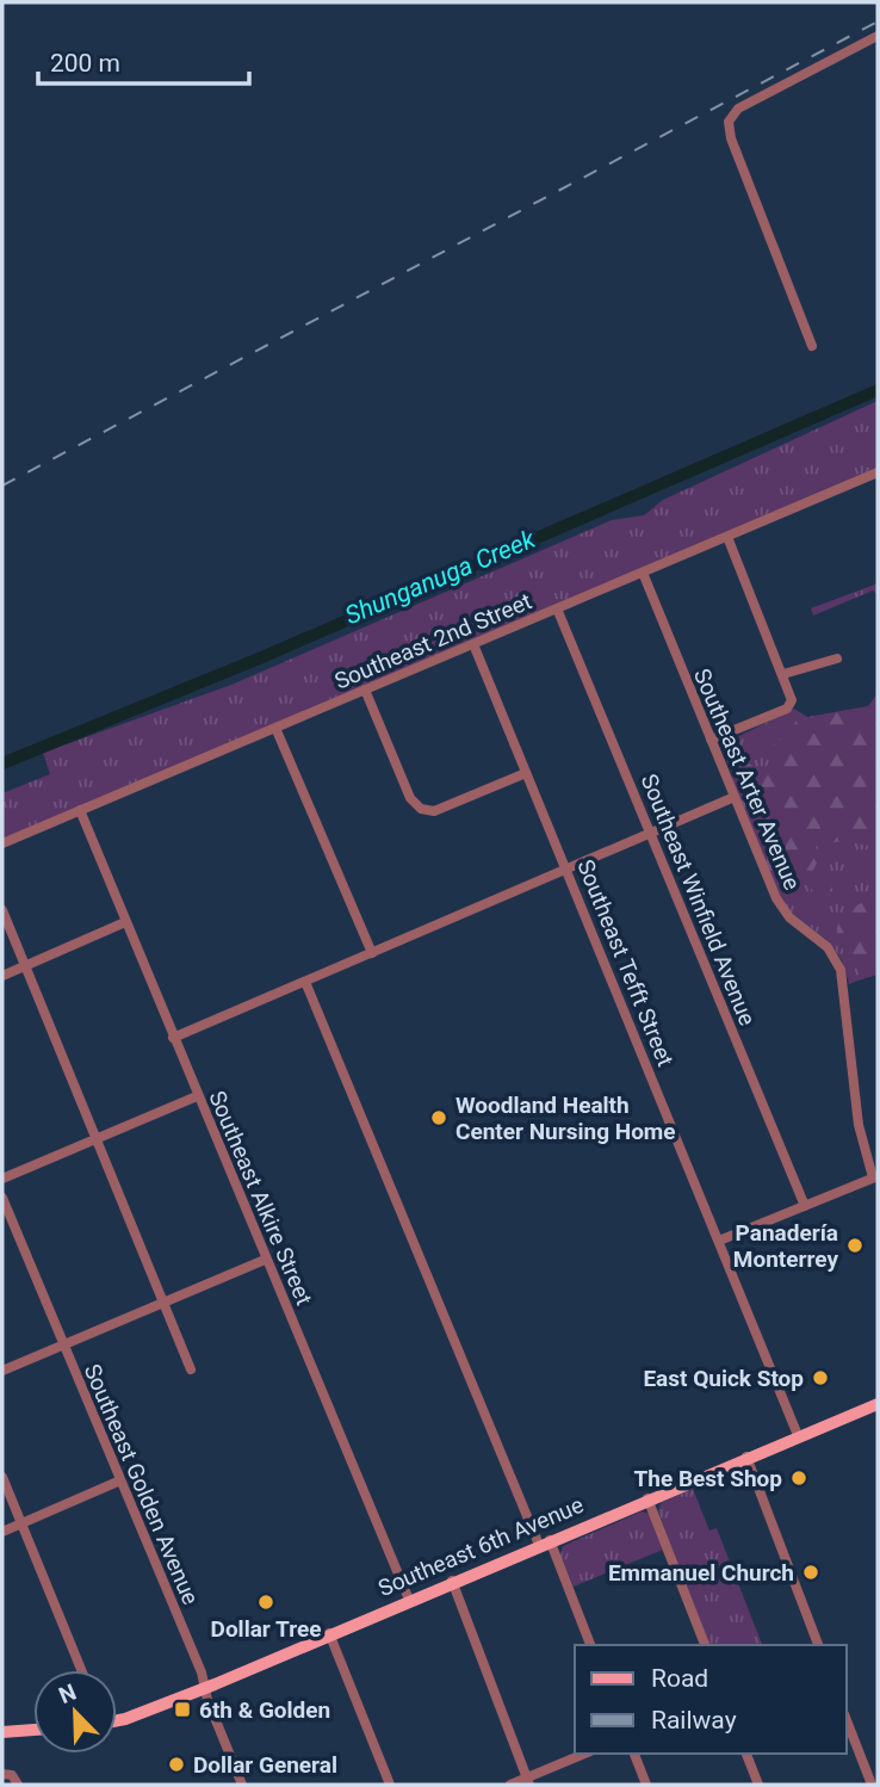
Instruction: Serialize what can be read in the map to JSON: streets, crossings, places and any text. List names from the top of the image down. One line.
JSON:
{"streets":{"main road":["Southeast 6th Avenue"],"street":["Southeast 2nd Street","Southeast Arter Avenue","Southeast Winfield Avenue","Southeast Tefft Street","Southeast Alkire Street","Southeast Golden Avenue"]},"crossings":[["Southeast 2nd Street","Southeast Arter Avenue"],["Southeast 2nd Street","Southeast Winfield Avenue"],["Southeast 2nd Street","Southeast Tefft Street"],["Southeast 2nd Street","Southeast Alkire Street"],["Southeast Tefft Street","Southeast 6th Avenue"],["Southeast Alkire Street","Southeast 6th Avenue"],["Southeast Golden Avenue","Southeast 6th Avenue"]],"water":["Shunganuga Creek"],"places":{"other":["Woodland Health Center Nursing Home","Panadería Monterrey","East Quick Stop","The Best Shop","Emmanuel Church","Dollar Tree","Dollar General"],"transit":["6th & Golden"]},"legend":["Road","Railway"],"scale_bar":"200 m","north":"top left"}
